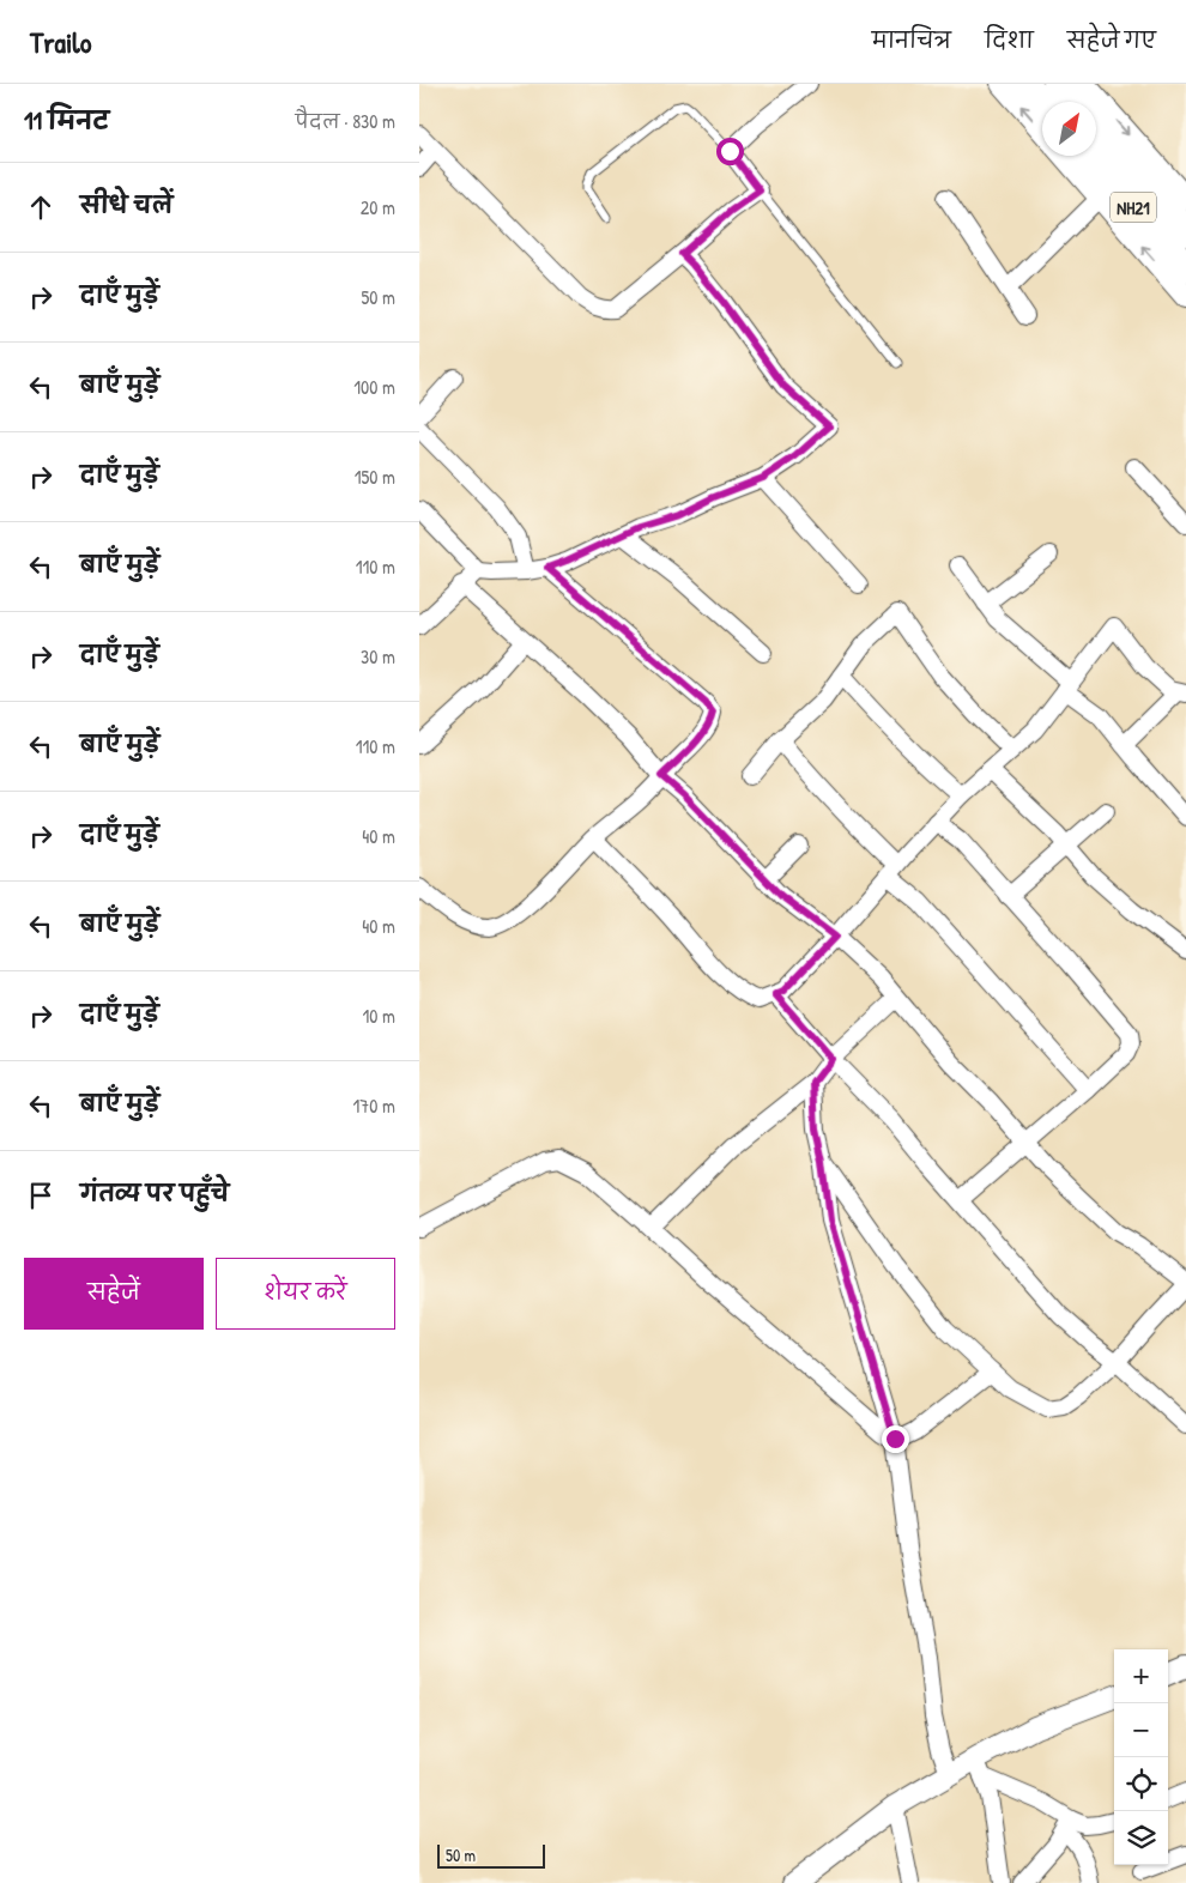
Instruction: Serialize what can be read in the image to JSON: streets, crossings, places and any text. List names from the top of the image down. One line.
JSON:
{"streets":{"highway":["NH21"]},"scale_bar":"50 m","north":"top right","page":{"header":"Trailo","nav":["मानचित्र","दिशा","सहेजे गए"],"heading":["11 मिनट","पैदल · 830 m"],"list":[["सीधे चलें","20 m"],["दाएँ मुड़ें","50 m"],["बाएँ मुड़ें","100 m"],["दाएँ मुड़ें","150 m"],["बाएँ मुड़ें","110 m"],["दाएँ मुड़ें","30 m"],["बाएँ मुड़ें","110 m"],["दाएँ मुड़ें","40 m"],["बाएँ मुड़ें","40 m"],["दाएँ मुड़ें","10 m"],["बाएँ मुड़ें","170 m"],"गंतव्य पर पहुँचे"],"buttons":["सहेजें","शेयर करें"],"map_buttons":["+","−"],"scale":"50 m"}}
